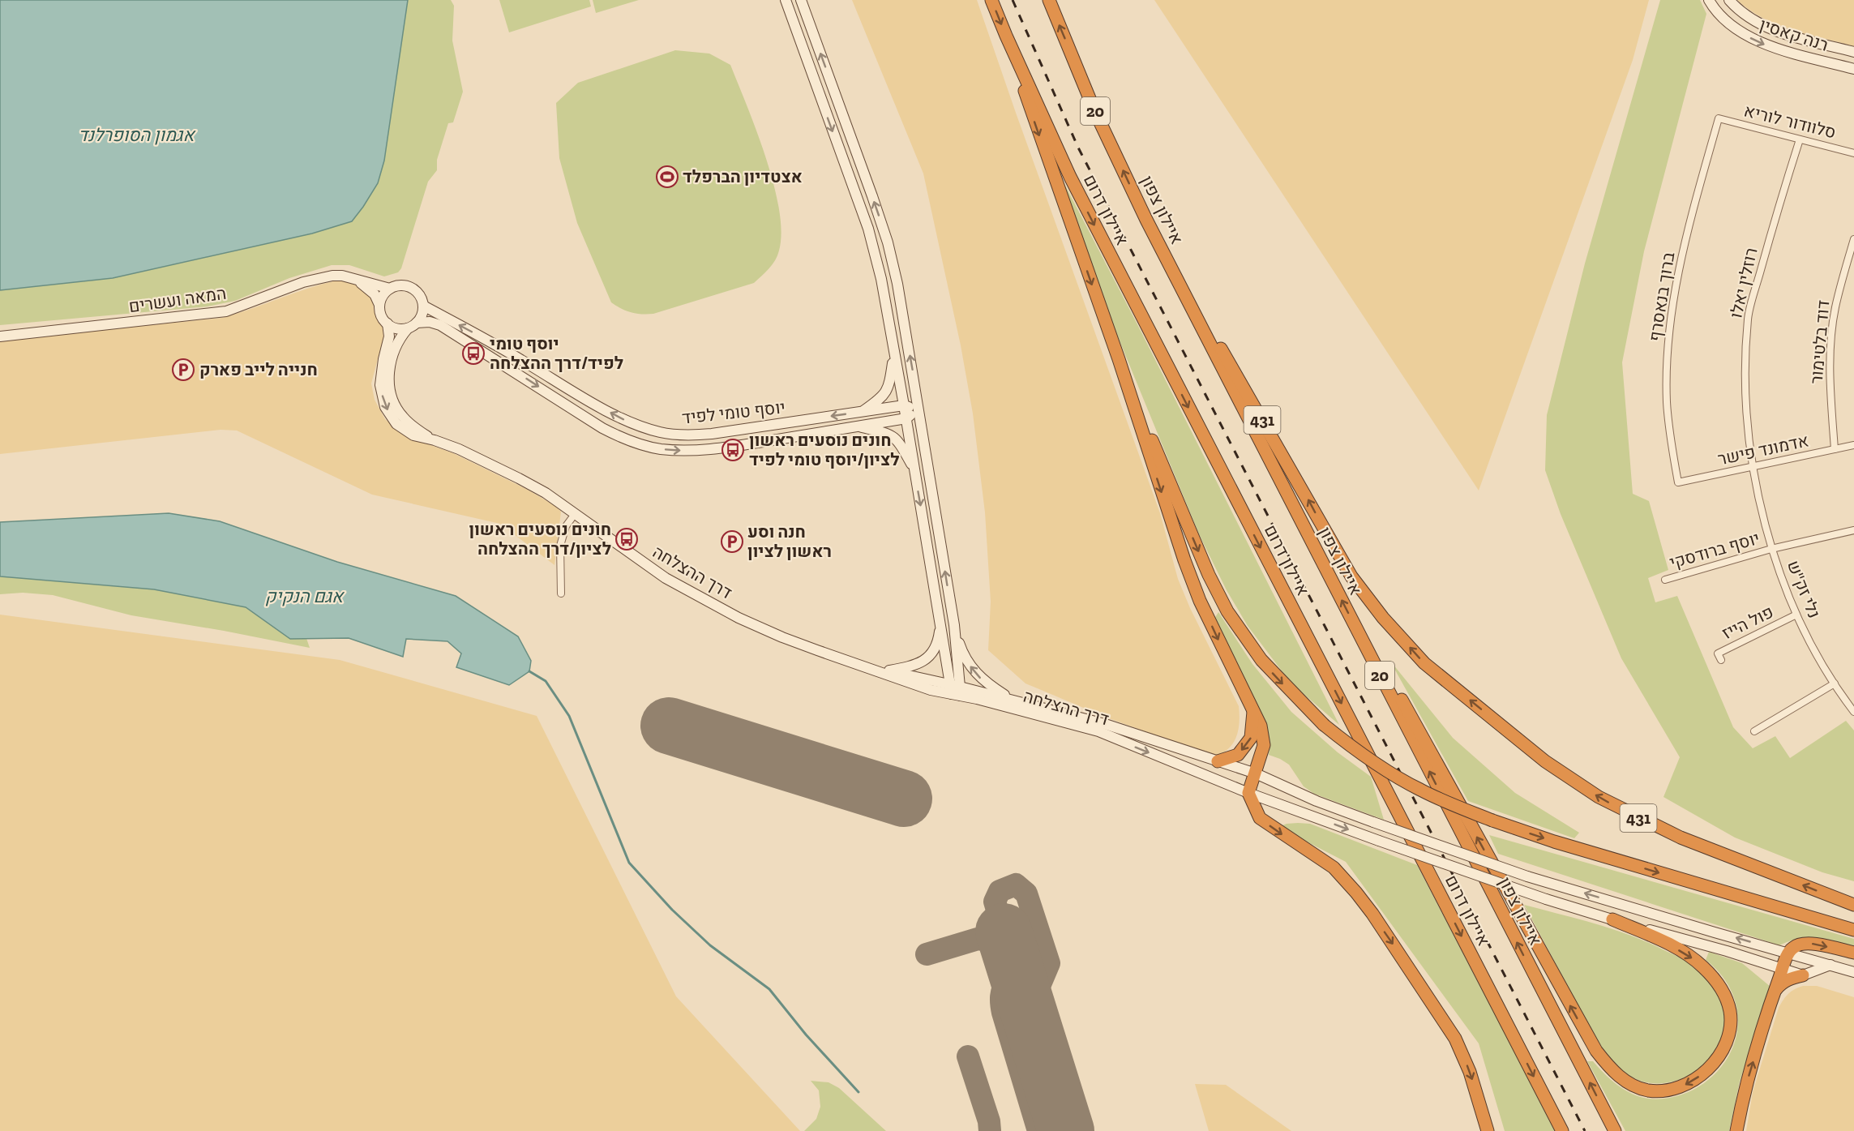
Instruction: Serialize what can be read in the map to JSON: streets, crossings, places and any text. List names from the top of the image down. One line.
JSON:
{"streets":{"highway":["20","איילון דרום","איילון צפון","431"],"street":["רנה קאסין","סלוודור לוריא","רוזלין יאלו","ברוך בנאסרף","המאה ועשרים","דוד בלטימור","יוסף טומי לפיד","אדמונד פישר","יוסף ברודסקי","דרך ההצלחה","נלי זק\"ש","פול הייז"]},"crossings":[["סלוודור לוריא","רוזלין יאלו"],["סלוודור לוריא","ברוך בנאסרף"],["איילון צפון","431"],["רוזלין יאלו","אדמונד פישר"],["רוזלין יאלו","נלי זק\"ש"],["ברוך בנאסרף","אדמונד פישר"],["המאה ועשרים","יוסף טומי לפיד"],["המאה ועשרים","דרך ההצלחה"],["דוד בלטימור","אדמונד פישר"],["יוסף טומי לפיד","דרך ההצלחה"],["אדמונד פישר","נלי זק\"ש"],["יוסף ברודסקי","נלי זק\"ש"],["נלי זק\"ש","פול הייז"]],"water":["אגמון הסופרלנד","אגם הנקיק"],"places":{"sports":["אצטדיון הברפלד"],"bus stop":["יוסף טומי לפיד/דרך ההצלחה","חונים נוסעים ראשון לציון/יוסף טומי לפיד","חונים נוסעים ראשון לציון/דרך ההצלחה"],"parking":["חנייה לייב פארק","חנה וסע ראשון לציון"]}}
